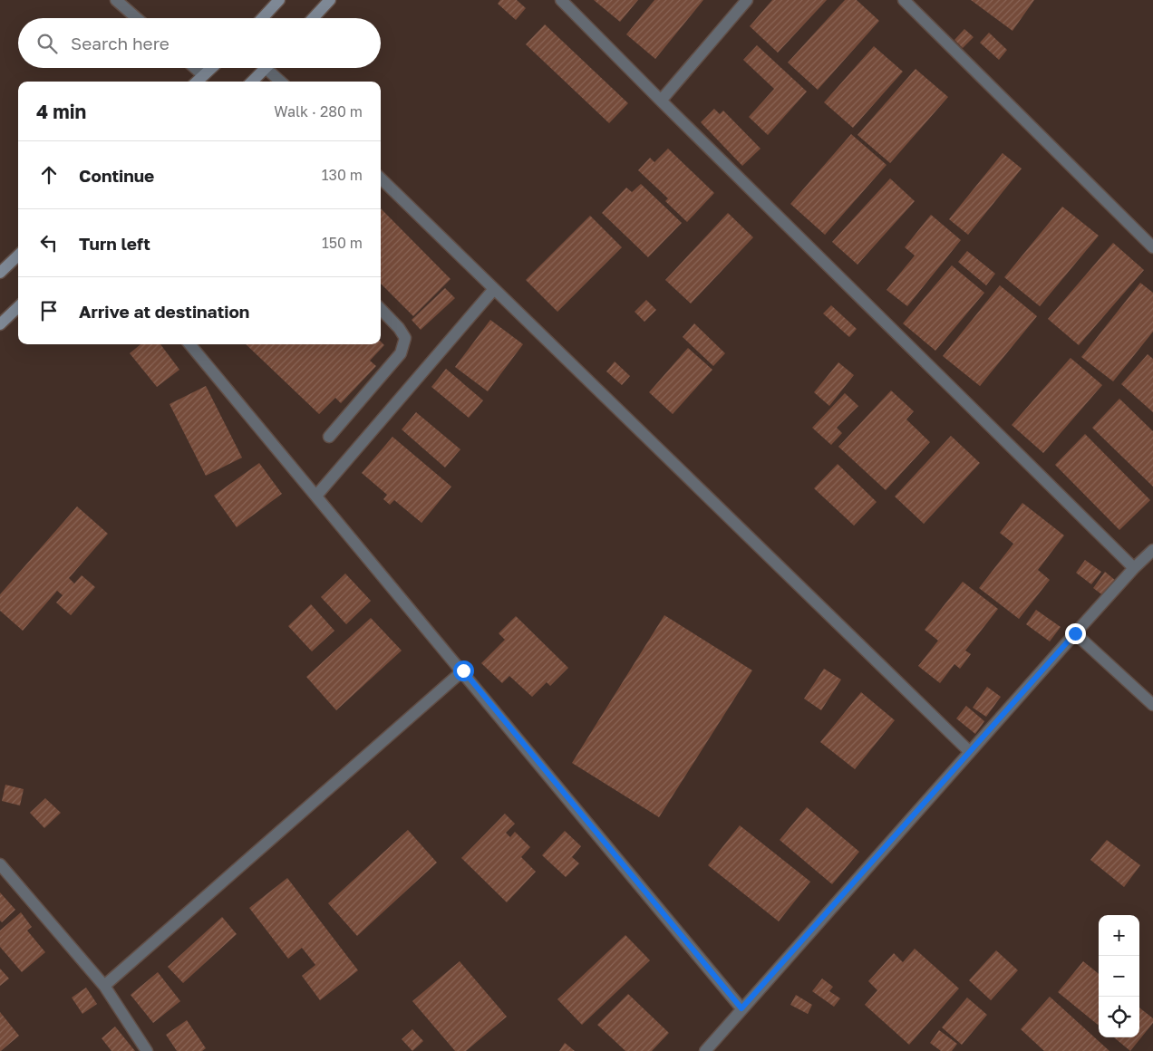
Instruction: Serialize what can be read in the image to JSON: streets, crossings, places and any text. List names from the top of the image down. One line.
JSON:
{"page":{"search":"Search here","heading":["4 min","Walk · 280 m"],"list":[["Continue","130 m"],["Turn left","150 m"],"Arrive at destination"],"map_buttons":["+","−"]}}
